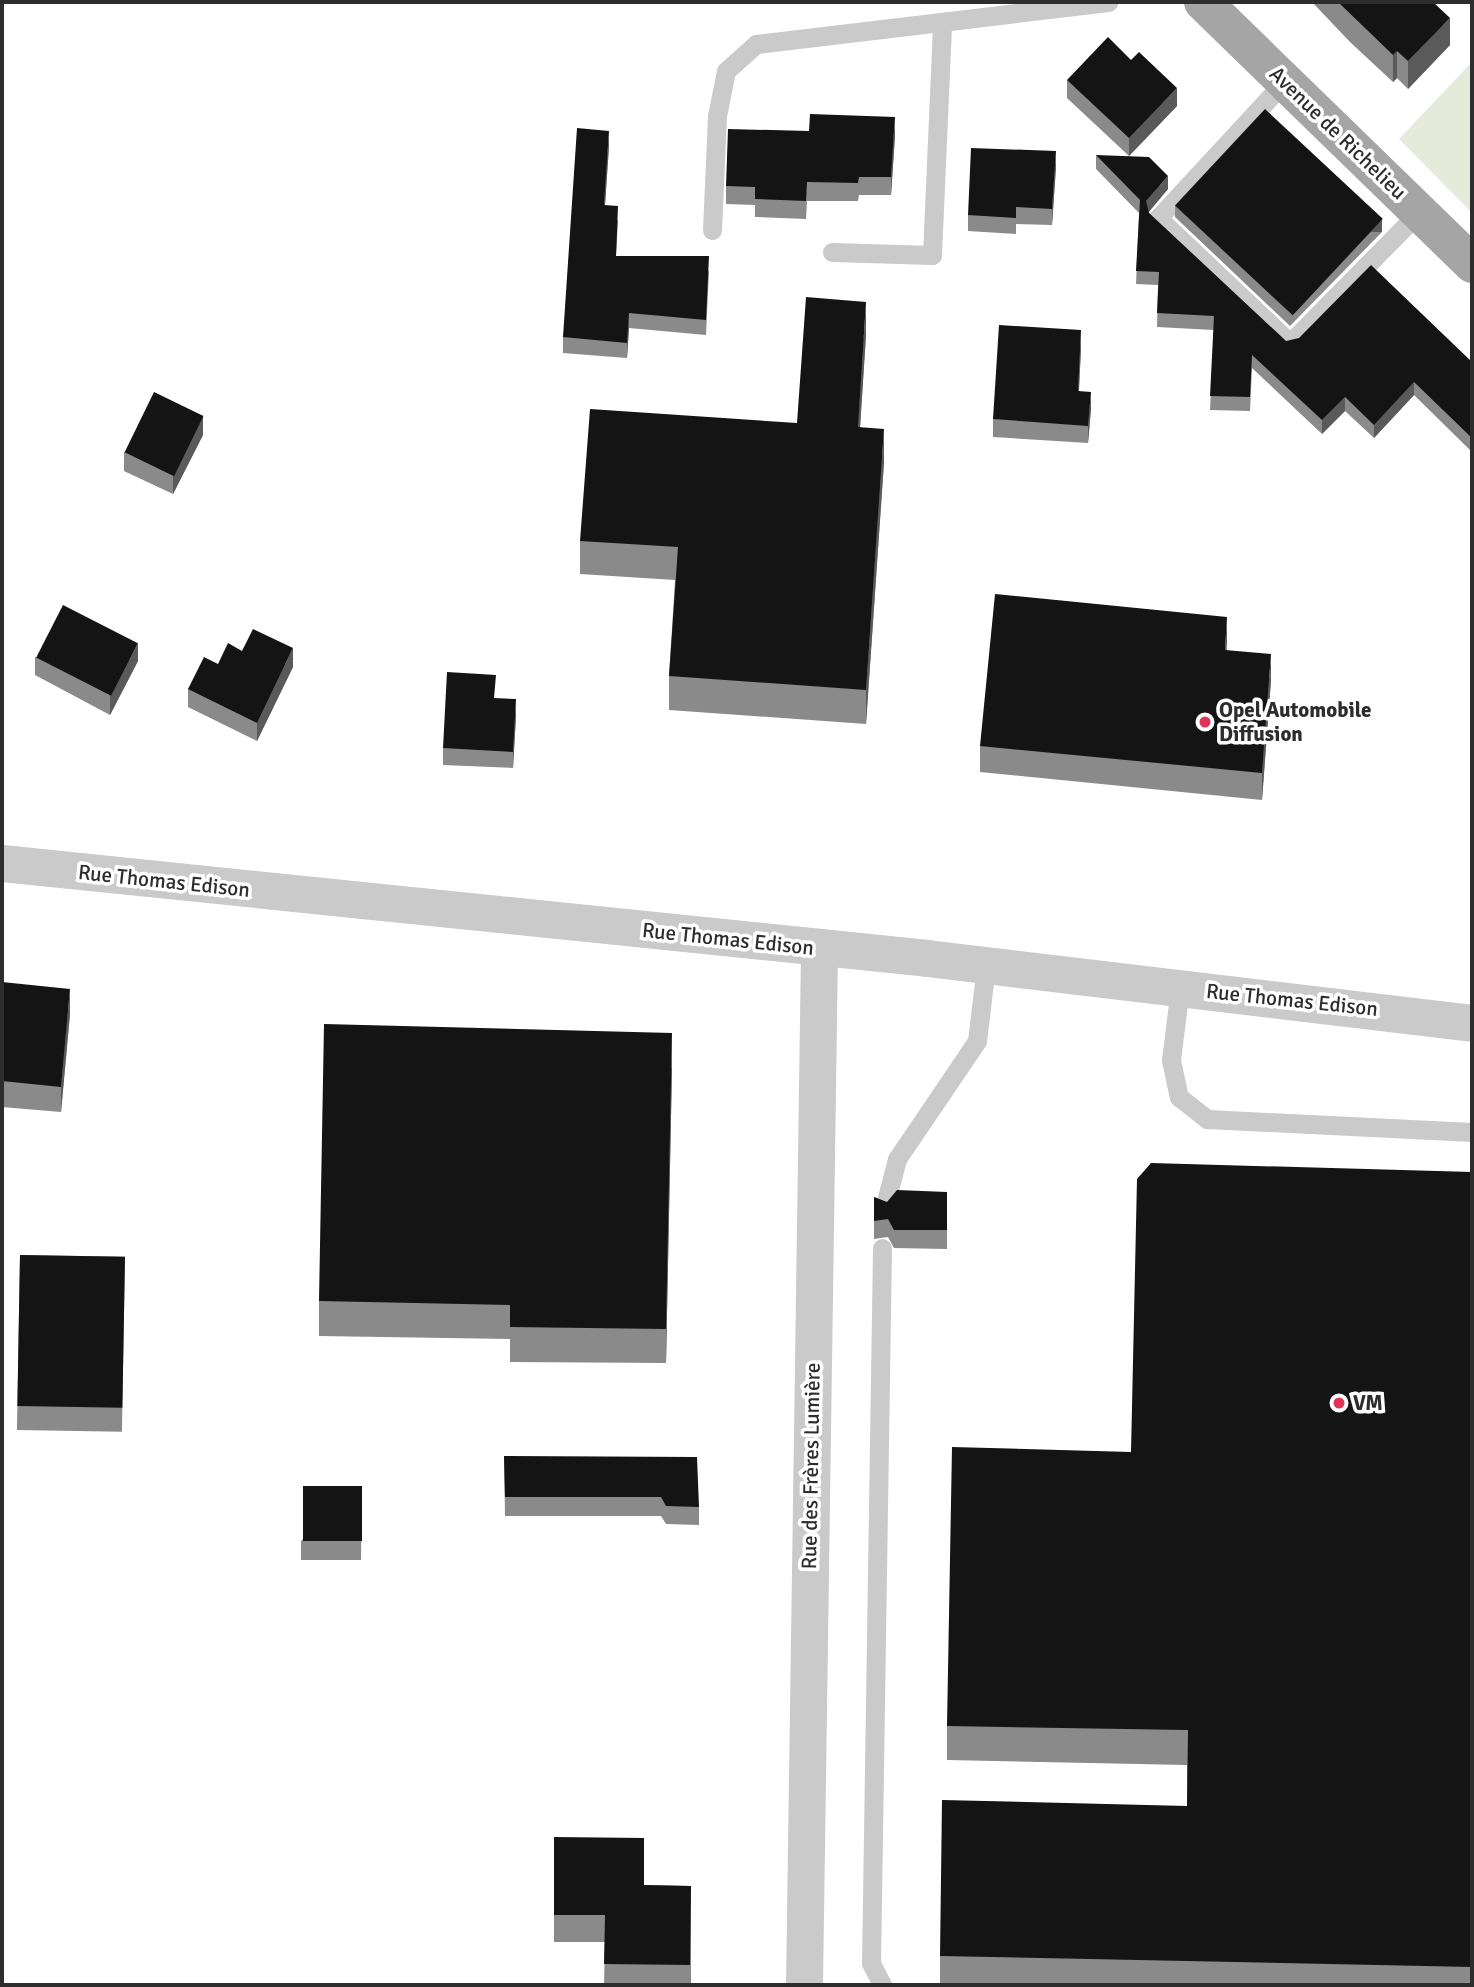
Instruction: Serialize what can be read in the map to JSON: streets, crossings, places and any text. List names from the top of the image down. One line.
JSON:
{"streets":{"main road":["Avenue de Richelieu"],"street":["Rue Thomas Edison","Rue des Frères Lumière"]},"crossings":[["Rue Thomas Edison","Rue des Frères Lumière"]],"places":["Opel Automobile Diffusion","VM"]}
